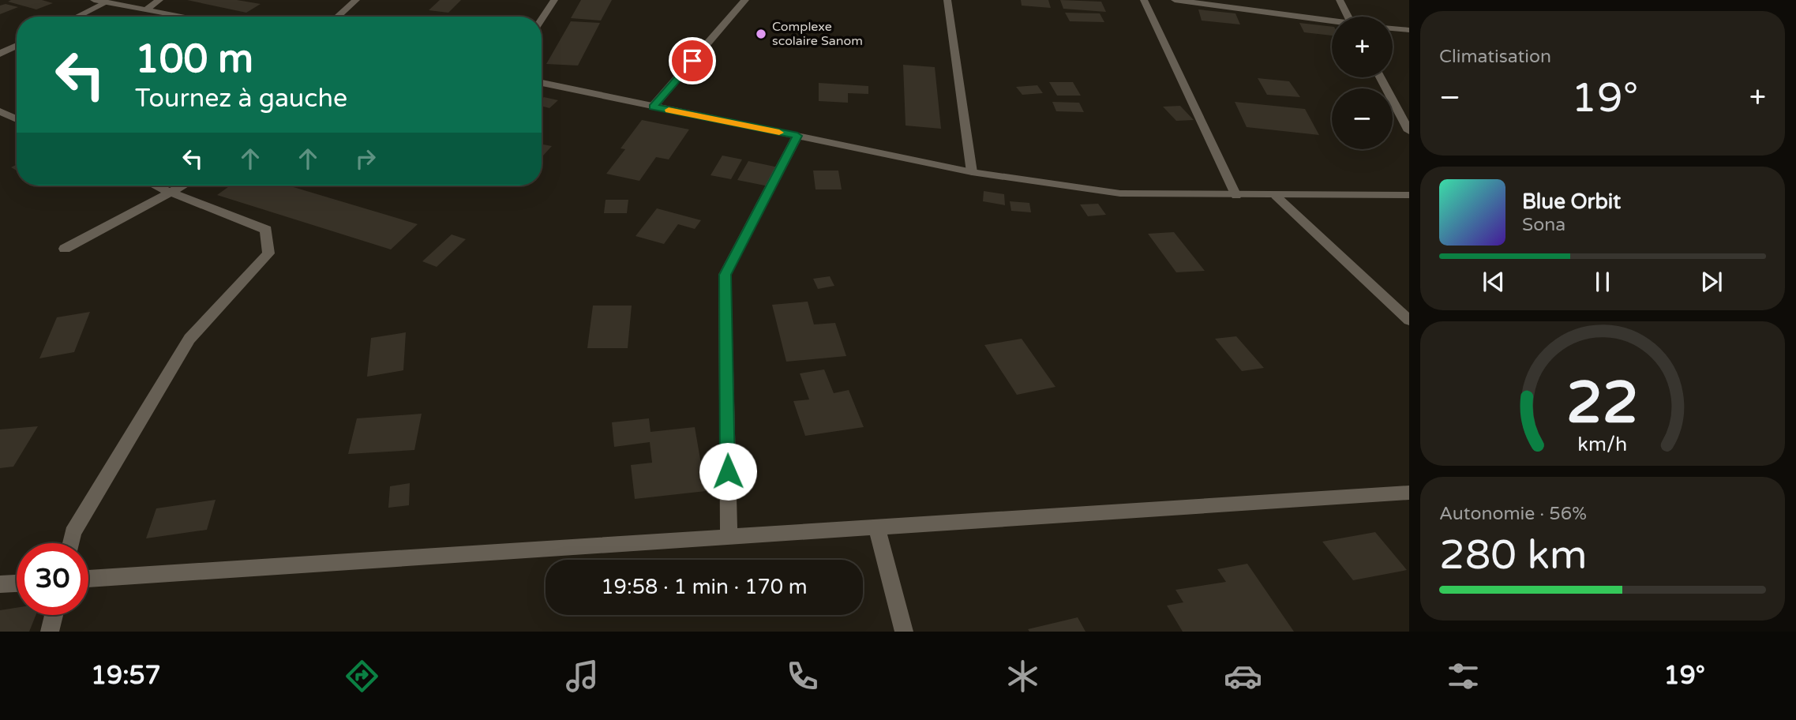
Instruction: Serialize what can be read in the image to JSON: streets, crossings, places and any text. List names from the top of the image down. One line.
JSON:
{"places":["Complexe scolaire Sanom"],"page":{"tile":["Climatisation",["Autonomie · 56%","280 km"]],"map_buttons":["+","−"],"turn":["100 m","Tournez à gauche"],"heat":["−","19°","+"],"song":["Blue Orbit","Sona"],"limit":"30","trip":"19:58 · 1 min · 170 m","tabs":["19:57","19°"],"gauge":["22","km/h"]}}
